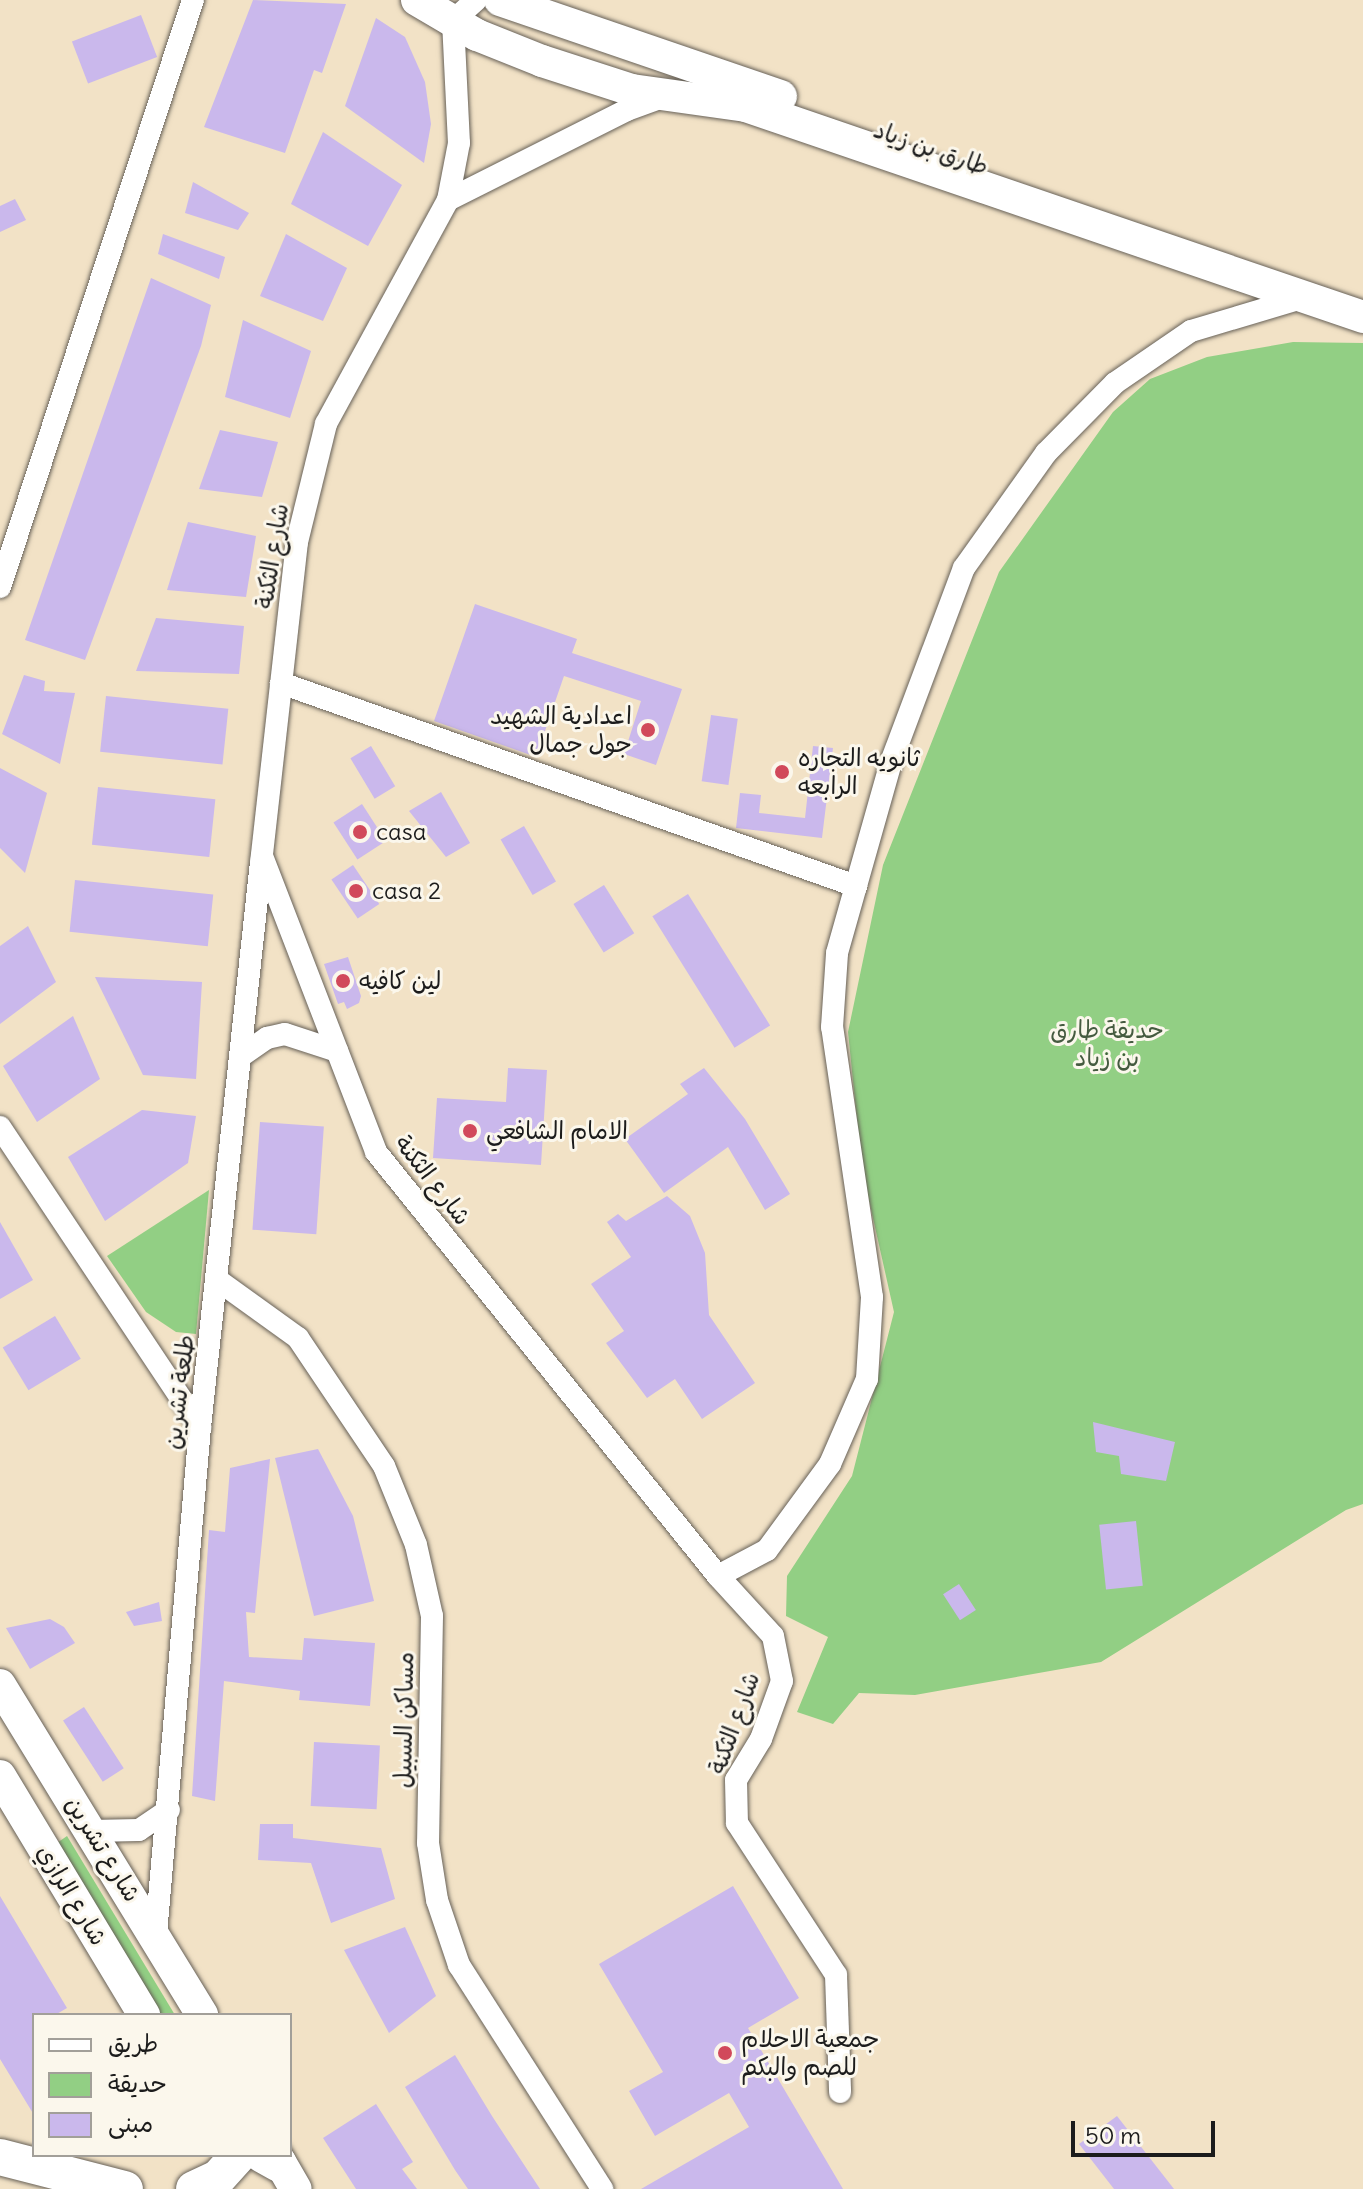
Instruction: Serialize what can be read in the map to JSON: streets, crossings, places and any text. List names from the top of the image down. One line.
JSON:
{"streets":{"main road":["طارق بن زياد","شارع تشرين","شارع الرازي"],"street":["شارع الثكنة","طلعة تشرين","مساكن السبيل"]},"crossings":[["شارع الثكنة","طلعة تشرين"],["طلعة تشرين","مساكن السبيل"],["طلعة تشرين","شارع تشرين"]],"parks":["حديقة طارق بن زياد"],"places":["اعدادية الشهيد جول جمال","ثانويه التجاره الرابعه","casa","casa 2","لين كافيه","الامام الشافعي","جمعية الاحلام للصم والبكم"],"legend":["طريق","حديقة","مبنى"],"scale_bar":"50 m"}
